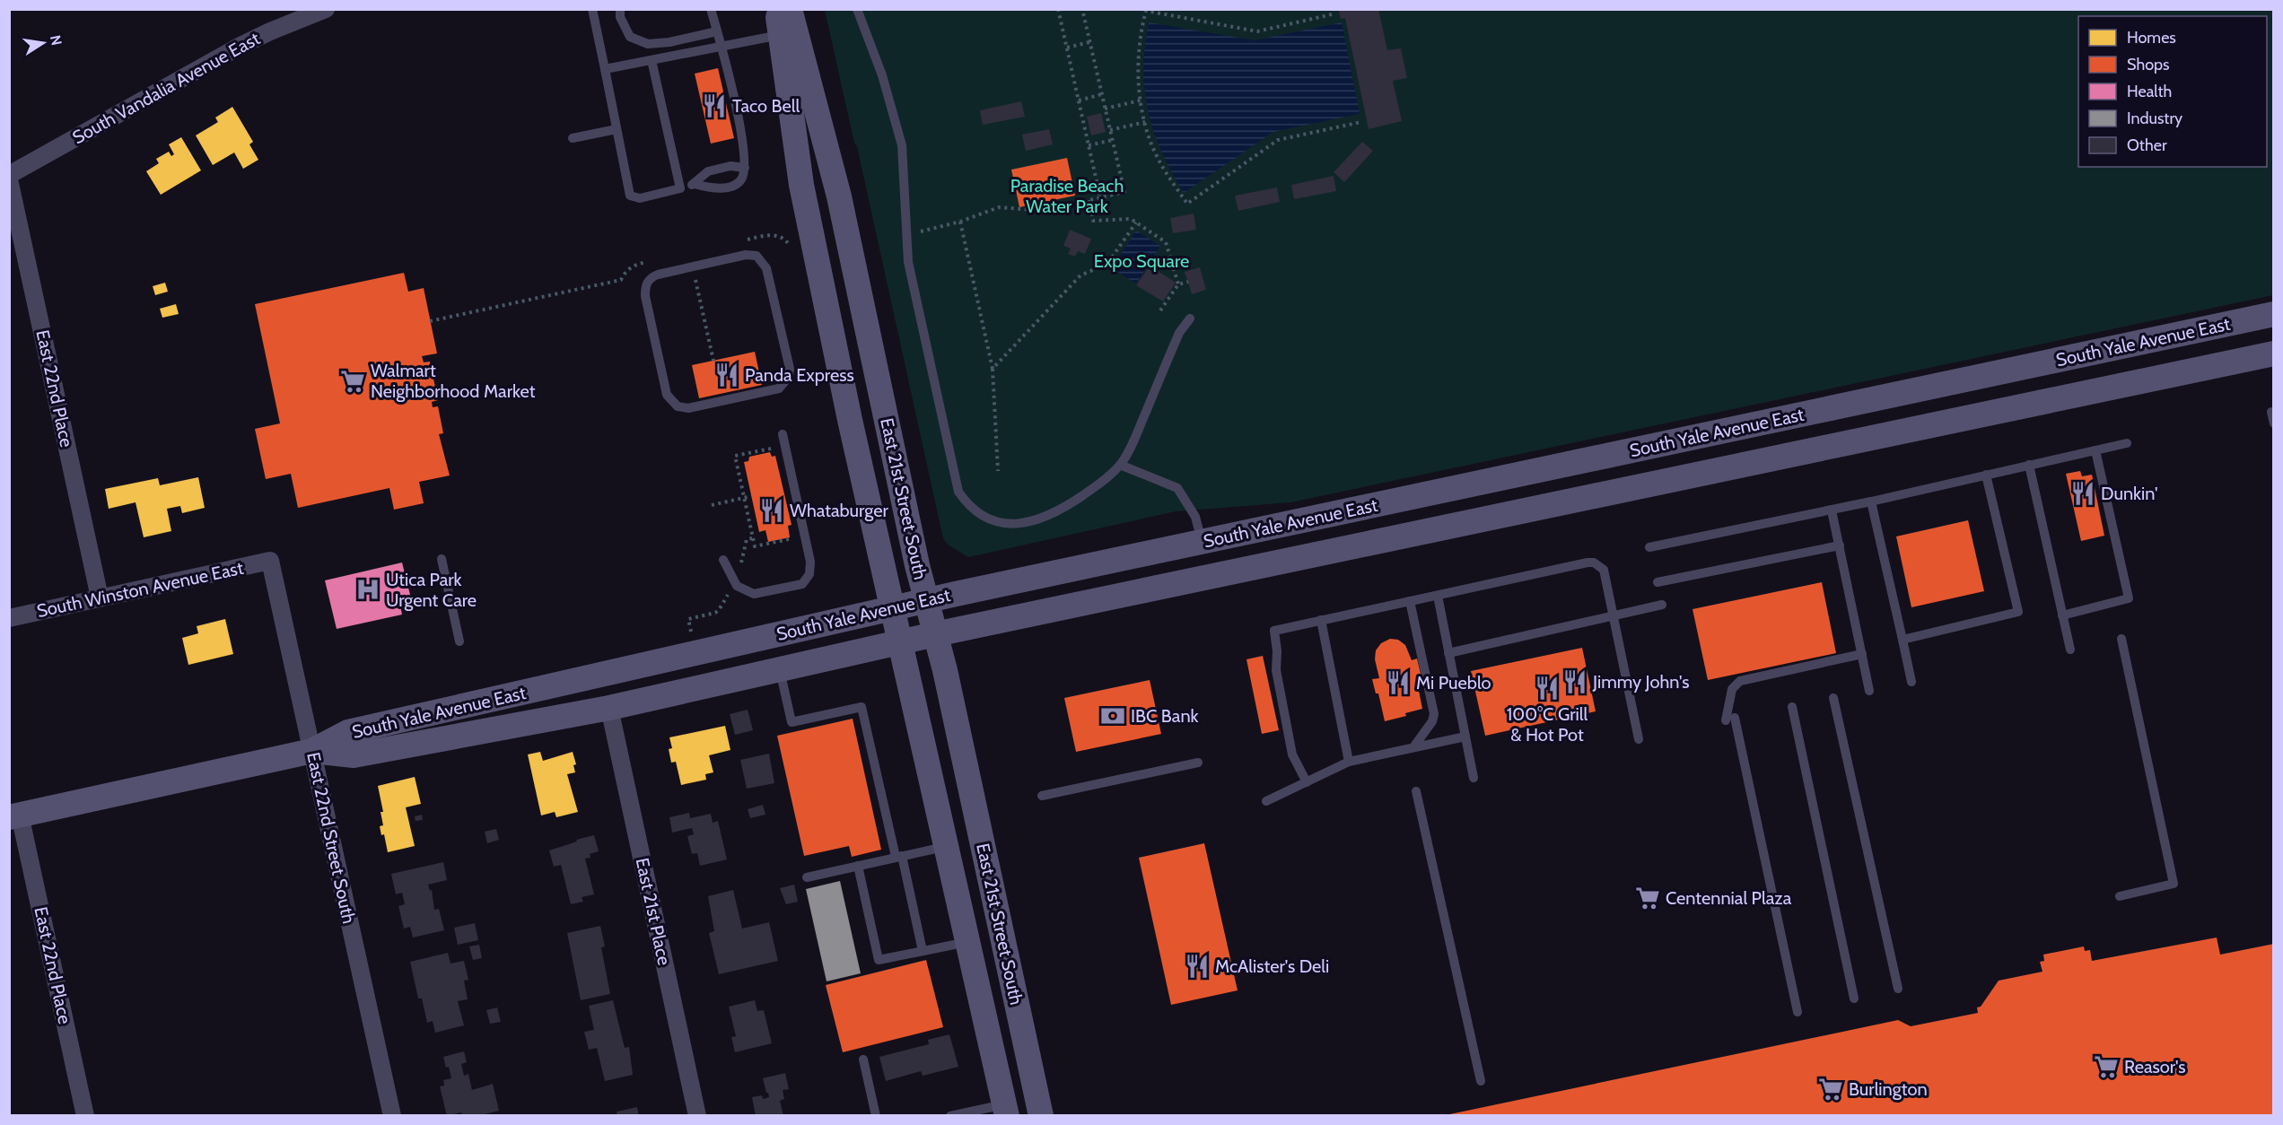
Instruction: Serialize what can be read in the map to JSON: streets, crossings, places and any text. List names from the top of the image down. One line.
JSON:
{"streets":{"main road":["South Yale Avenue East","East 21st Street South"],"street":["South Vandalia Avenue East","East 22nd Place","South Winston Avenue East","East 22nd Street South","East 21st Place"]},"crossings":[["South Yale Avenue East","East 22nd Place"],["South Yale Avenue East","East 21st Street South"],["South Yale Avenue East","East 22nd Street South"],["South Yale Avenue East","East 21st Place"],["East 22nd Place","South Winston Avenue East"],["South Winston Avenue East","East 22nd Street South"]],"parks":["Paradise Beach Water Park","Expo Square"],"places":{"restaurant":["Taco Bell","Panda Express","Dunkin'","Whataburger","Jimmy John's","Mi Pueblo","100°C Grill & Hot Pot","McAlister's Deli"],"supermarket":["Walmart Neighborhood Market","Centennial Plaza","Reasor's","Burlington"],"hospital":["Utica Park Urgent Care"],"bank":["IBC Bank"]},"legend":["Homes","Shops","Health","Industry","Other"],"north":"right"}
